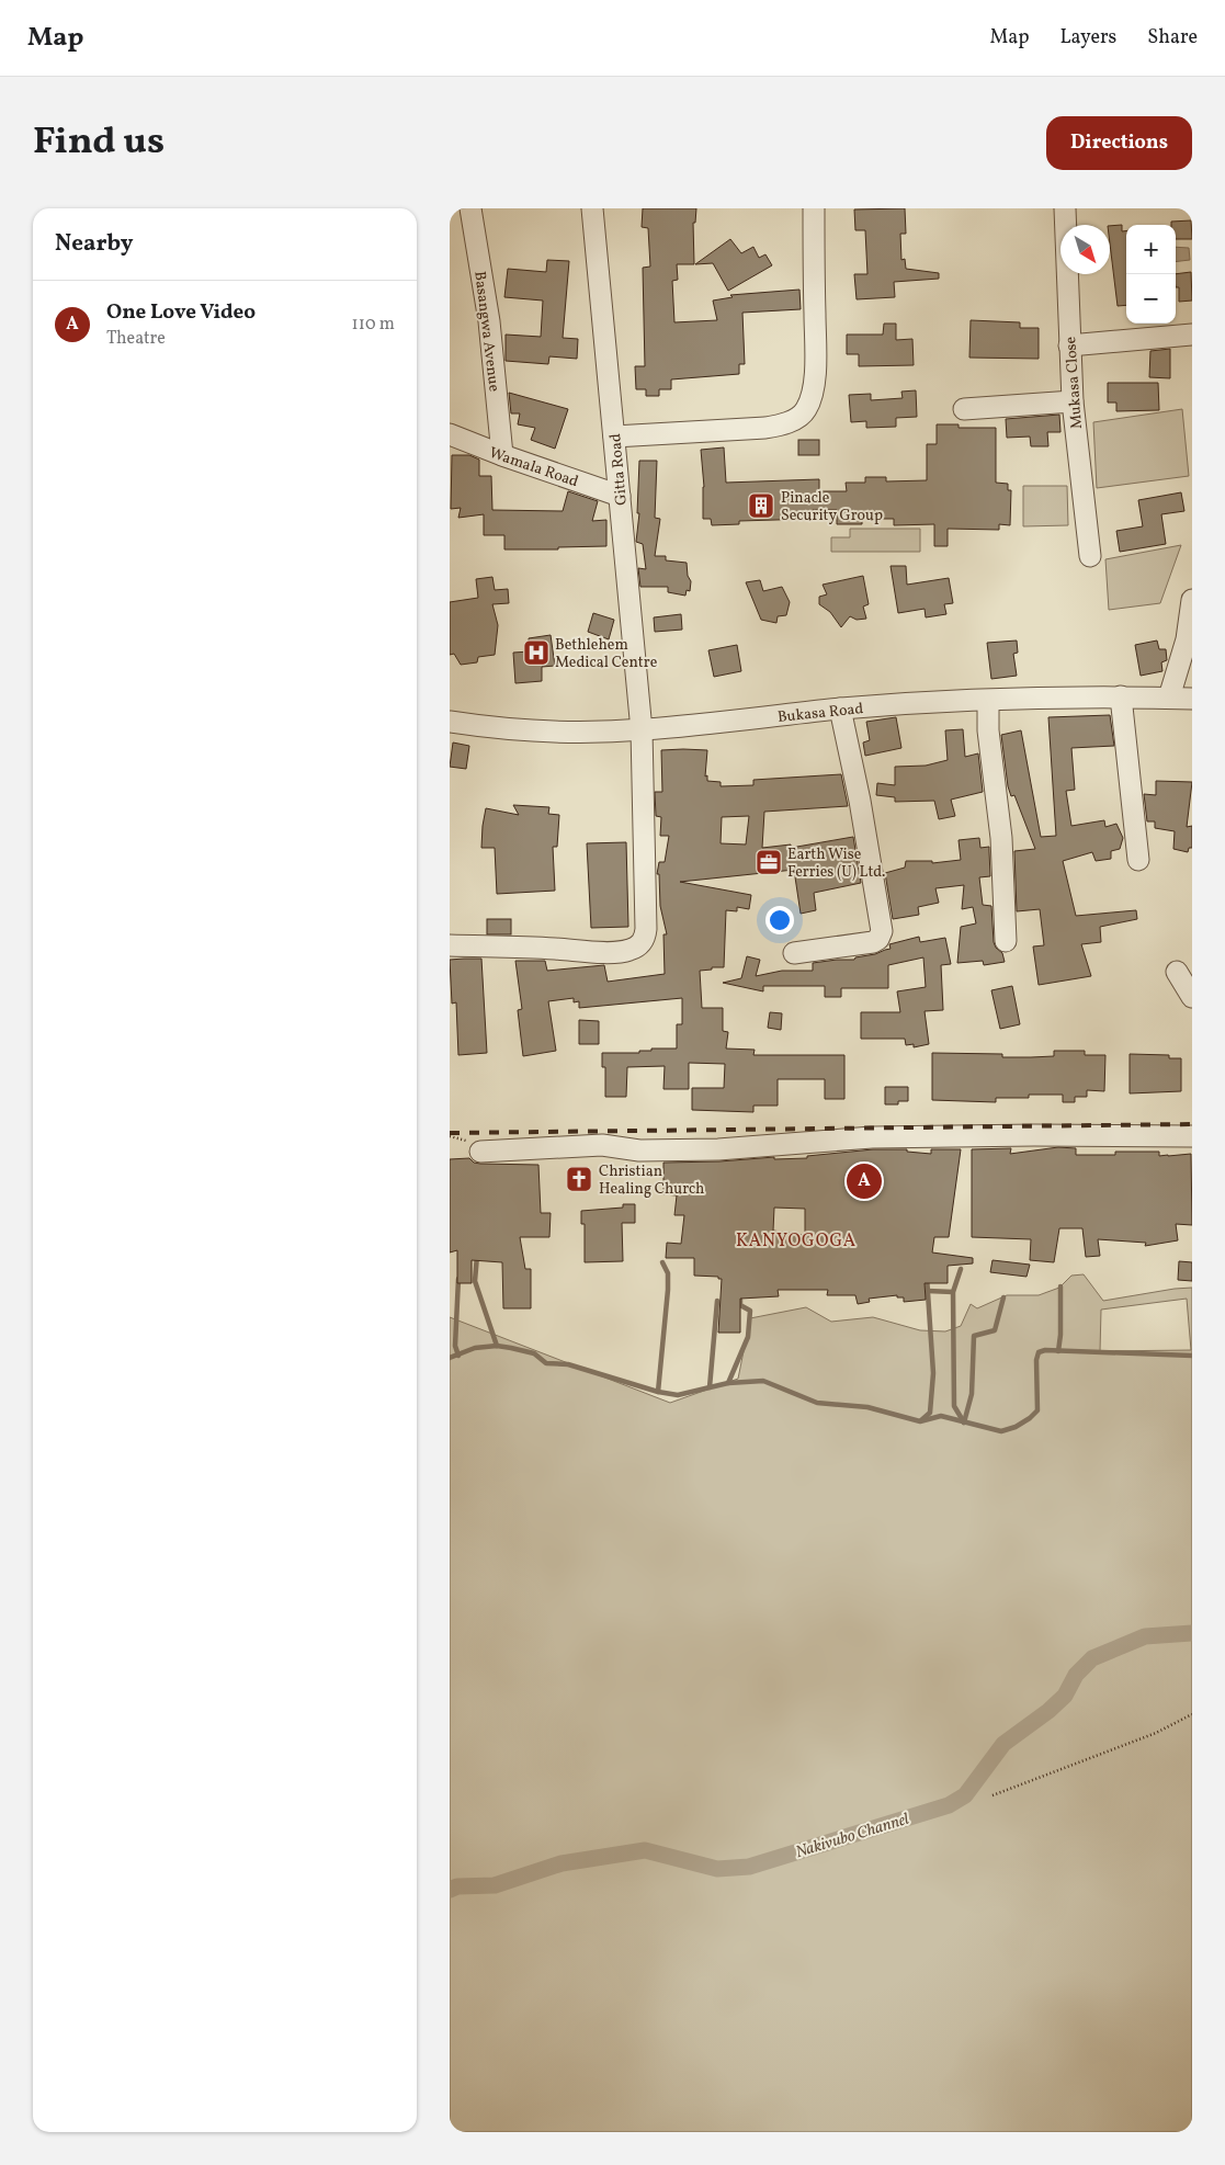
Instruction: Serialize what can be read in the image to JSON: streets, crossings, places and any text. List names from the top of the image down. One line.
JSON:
{"streets":{"street":["Basangwa Avenue","Mukasa Close","Wamala Road","Gitta Road","Bukasa Road"]},"crossings":[["Basangwa Avenue","Wamala Road"],["Wamala Road","Gitta Road"],["Gitta Road","Bukasa Road"]],"districts":["KANYOGOGA"],"water":["Nakivubo Channel"],"places":{"building":["Pinacle Security Group"],"hospital":["Bethlehem Medical Centre"],"office":["Earth Wise Ferries (U) Ltd."],"church":["Christian Healing Church"]},"north":"bottom right","page":{"header":"Map","nav":["Map","Layers","Share"],"title":"Find us","buttons":"Directions","heading":"Nearby","map_buttons":["+","−"],"list":[{"mark":"A","name":"One Love Video","note":"Theatre","value":"110 m"}],"pins":"A"}}
